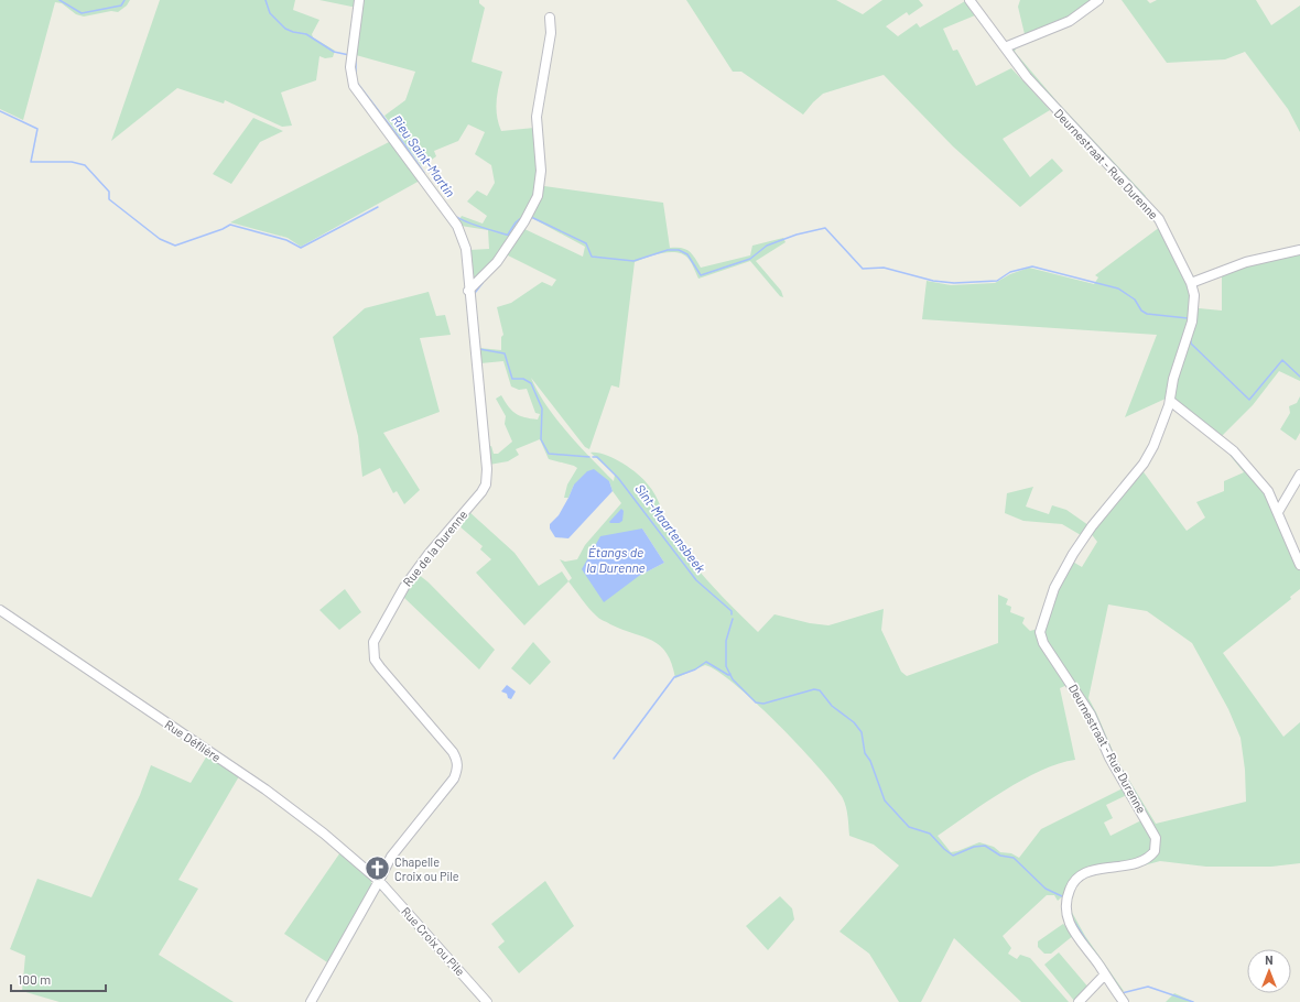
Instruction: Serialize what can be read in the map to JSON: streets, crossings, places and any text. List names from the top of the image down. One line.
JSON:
{"streets":{"street":["Deurnestraat - Rue Durenne","Rue de la Durenne","Rue Déflière","Rue Croix ou Pile"]},"crossings":[["Rue de la Durenne","Rue Déflière"],["Rue de la Durenne","Rue Croix ou Pile"],["Rue Déflière","Rue Croix ou Pile"]],"water":["Rieu Saint-Martin","Sint-Maartensbeek","Étangs de la Durenne"],"places":{"church":["Chapelle Croix ou Pile"]},"scale_bar":"100 m","north":"top"}
